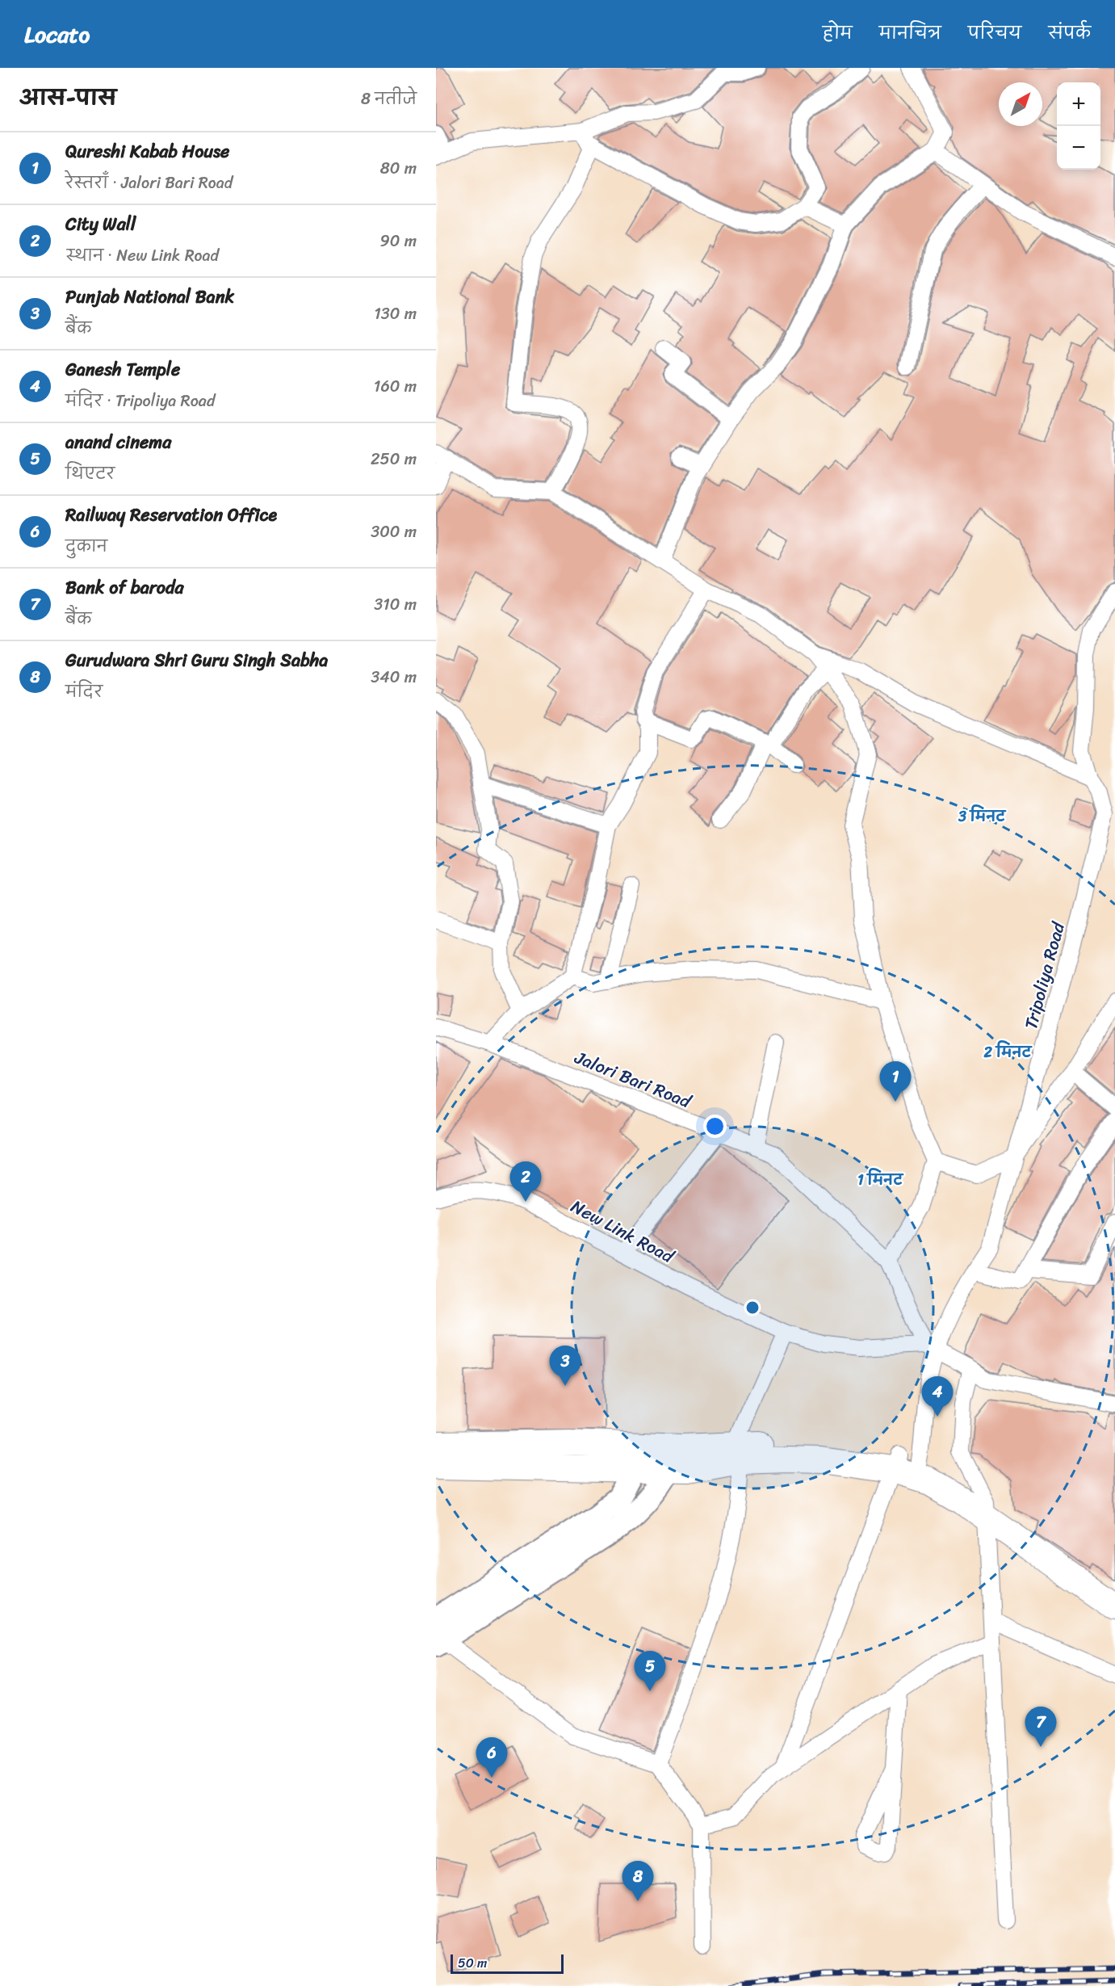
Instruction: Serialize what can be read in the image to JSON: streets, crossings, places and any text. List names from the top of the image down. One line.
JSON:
{"streets":{"street":["Tripoliya Road","Jalori Bari Road","New Link Road"]},"crossings":[["Tripoliya Road","Jalori Bari Road"],["Tripoliya Road","New Link Road"],["Jalori Bari Road","New Link Road"]],"scale_bar":"50 m","north":"top right","page":{"header":"Locato","nav":["होम","मानचित्र","परिचय","संपर्क"],"heading":["आस-पास","8 नतीजे"],"map_buttons":["+","−"],"list":[{"mark":"1","name":"Qureshi Kabab House","note":"रेस्तराँ · Jalori Bari Road","value":"80 m"},{"mark":"2","name":"City Wall","note":"स्थान · New Link Road","value":"90 m"},{"mark":"3","name":"Punjab National Bank","note":"बैंक","value":"130 m"},{"mark":"4","name":"Ganesh Temple","note":"मंदिर · Tripoliya Road","value":"160 m"},{"mark":"5","name":"anand cinema","note":"थिएटर","value":"250 m"},{"mark":"6","name":"Railway Reservation Office","note":"दुकान","value":"300 m"},{"mark":"7","name":"Bank of baroda","note":"बैंक","value":"310 m"},{"mark":"8","name":"Gurudwara Shri Guru Singh Sabha","note":"मंदिर","value":"340 m"}],"pins":["1","2","3","4","5","7","6","8"],"scale":"50 m"},"rings":["3 मिनट","2 मिनट","1 मिनट"]}
